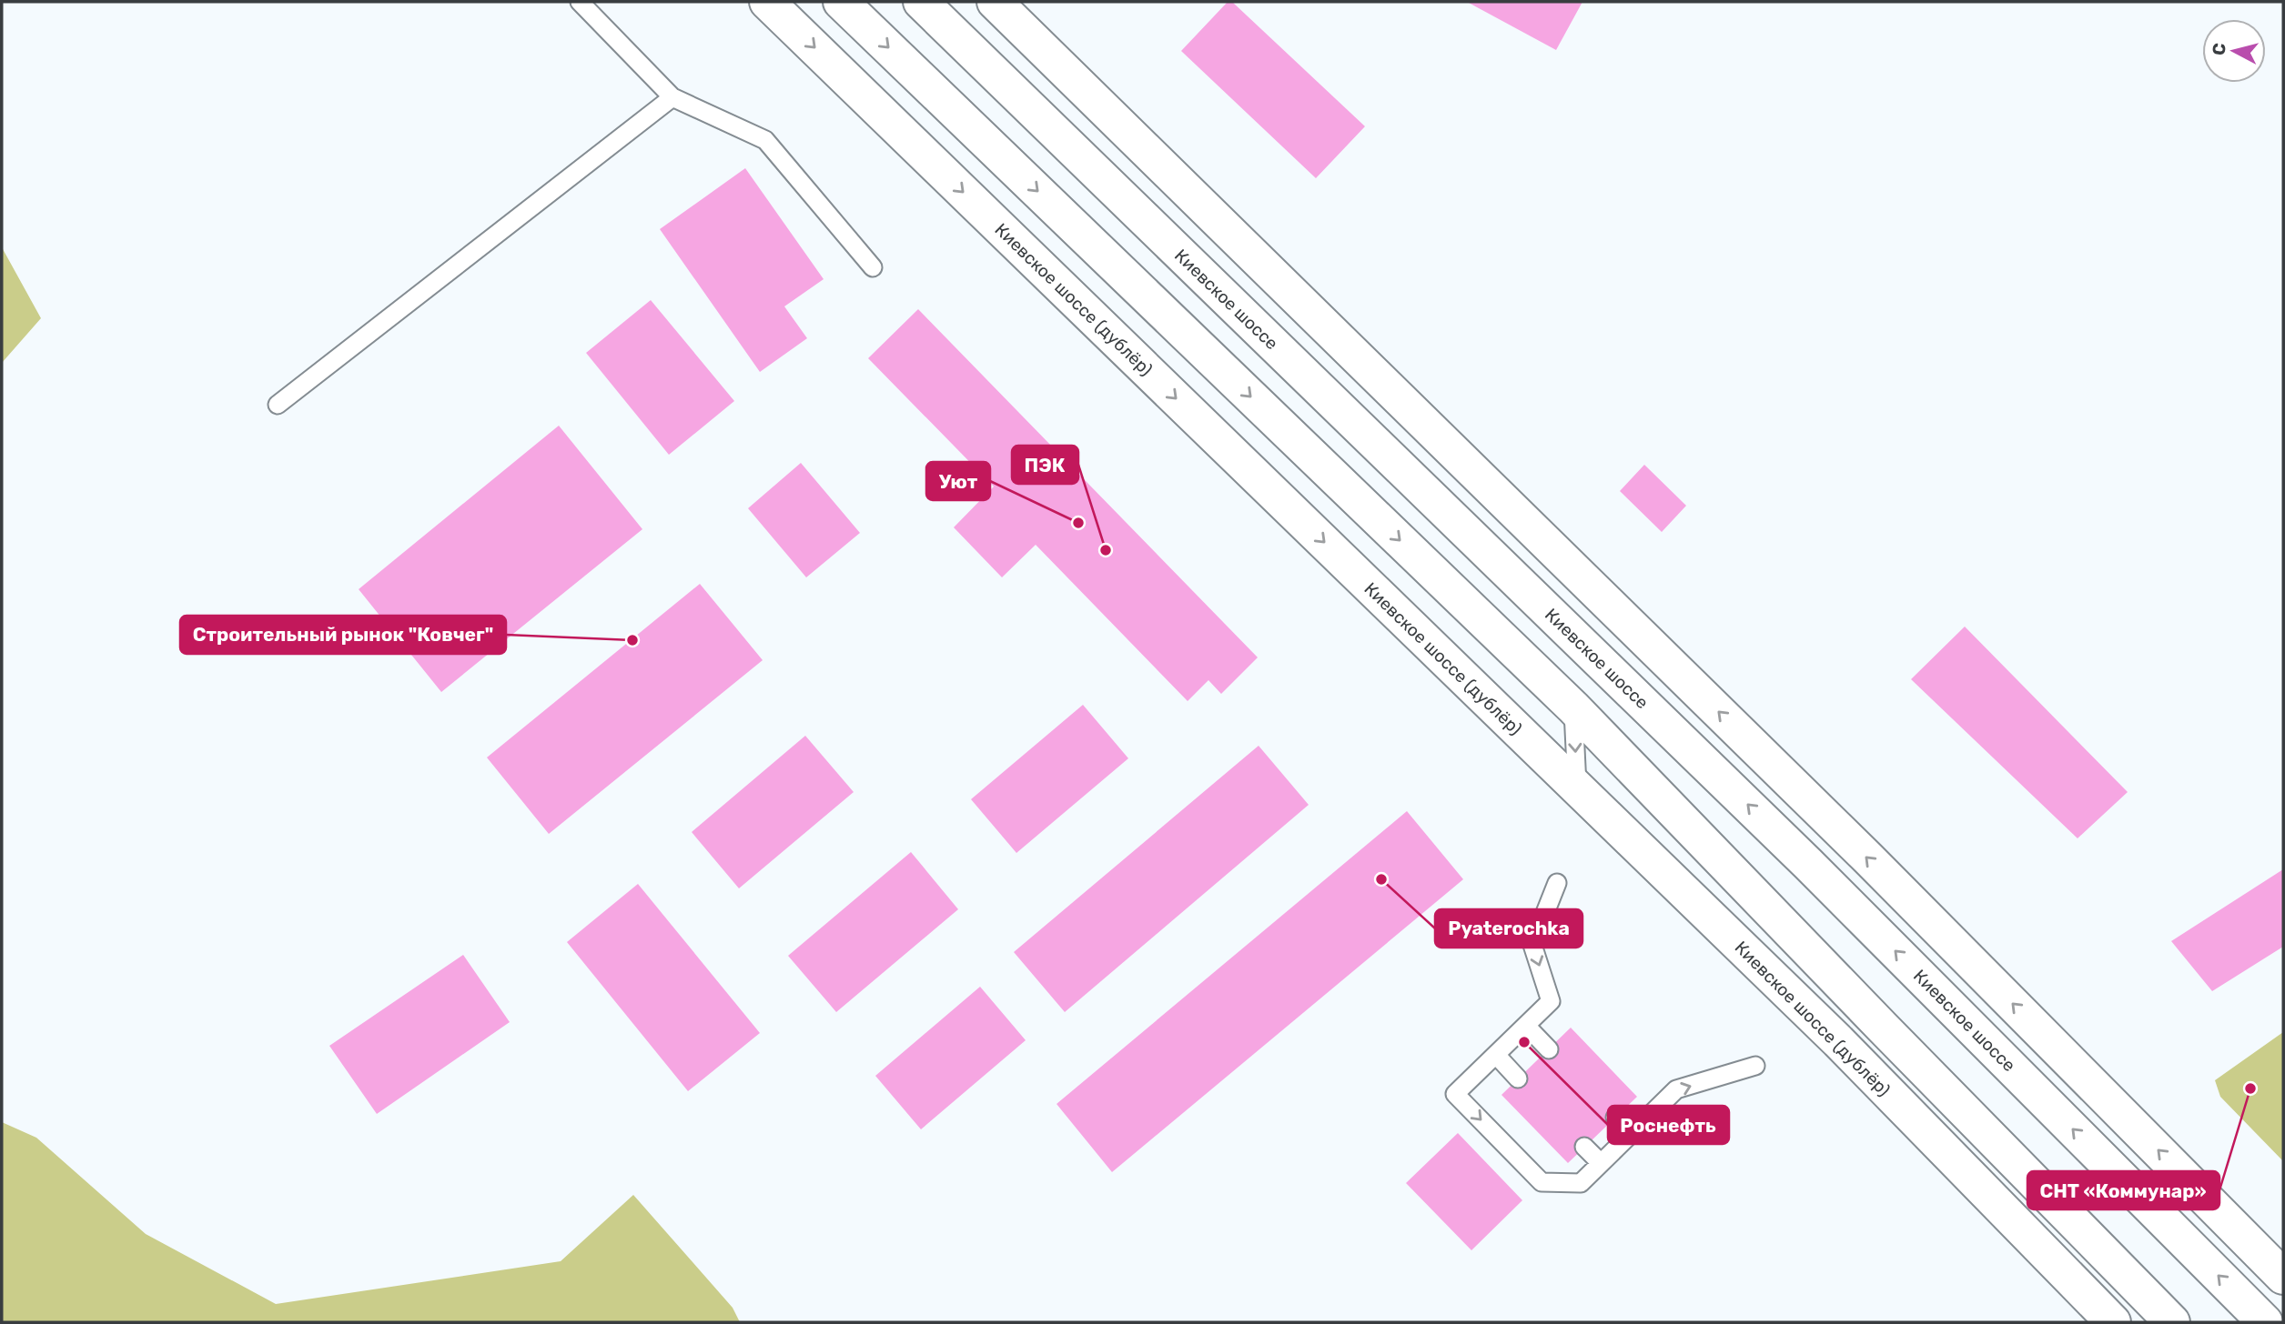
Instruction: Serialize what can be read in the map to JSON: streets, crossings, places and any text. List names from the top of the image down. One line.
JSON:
{"streets":{"main road":["Киевское шоссе (дублёр)","Киевское шоссе"]},"places":["Уют","ПЭК","Строительный рынок \"Ковчег\"","Pyaterochka","Роснефть","СНТ «Коммунар»"],"north":"left"}
